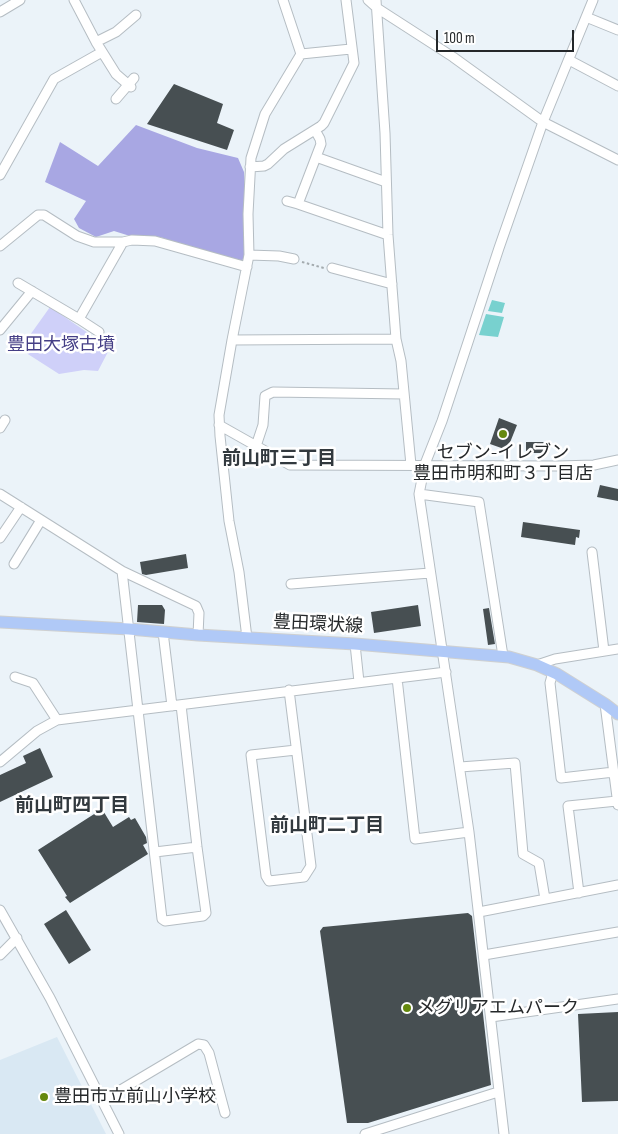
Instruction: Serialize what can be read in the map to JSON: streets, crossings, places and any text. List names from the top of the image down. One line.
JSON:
{"streets":{"main road":["豊田環状線"]},"districts":["前山町三丁目","前山町四丁目","前山町二丁目"],"parks":["豊田大塚古墳"],"places":["セブン-イレブン 豊田市明和町３丁目店","メグリアエムパーク","豊田市立前山小学校"],"scale_bar":"100 m"}
